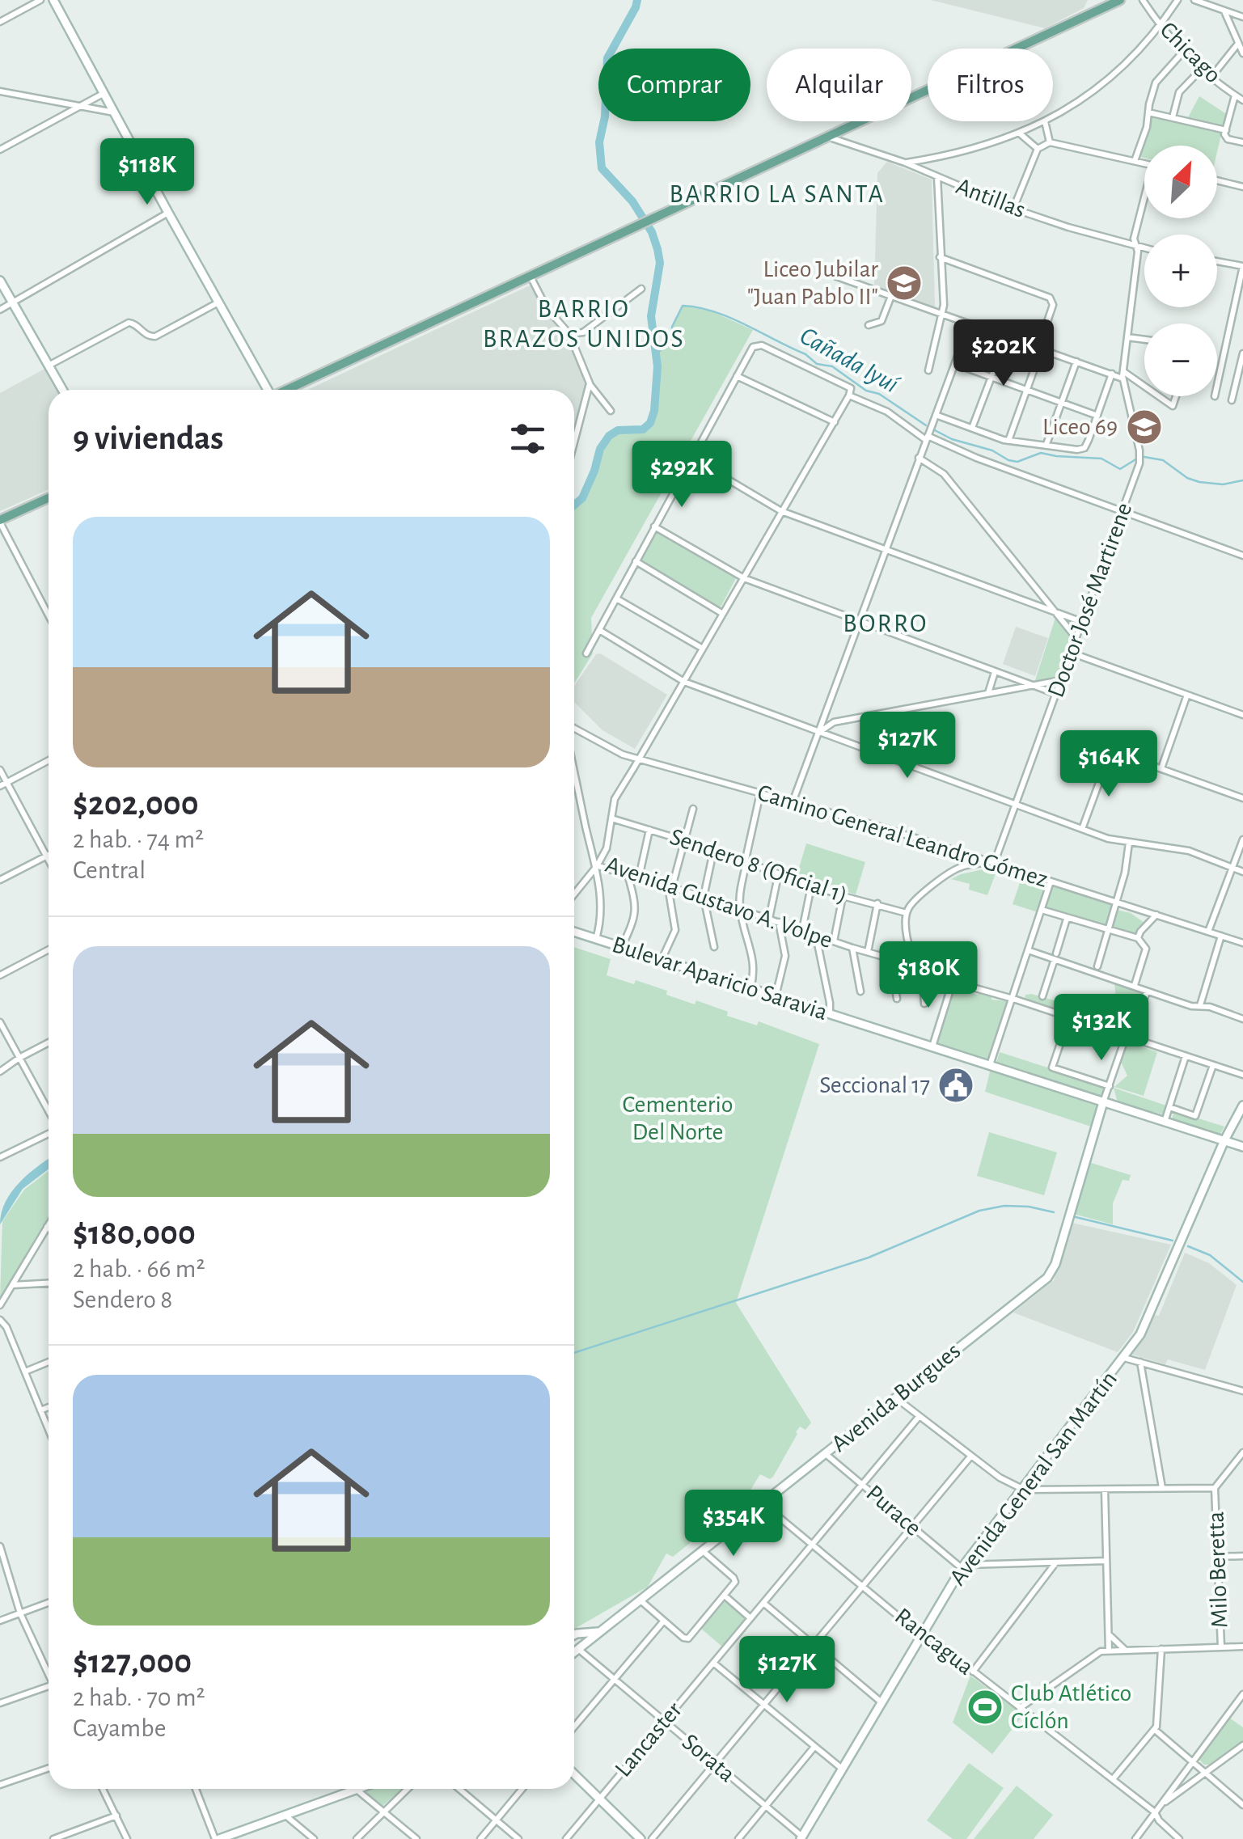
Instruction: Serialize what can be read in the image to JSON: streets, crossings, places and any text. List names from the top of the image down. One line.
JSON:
{"streets":{"street":["Chicago","Antillas","Doctor José Martirene","Camino General Leandro Gómez","Sendero 8 (Oficial 1)","Avenida Gustavo A. Volpe","Bulevar Aparicio Saravia","Avenida Burgues","Avenida General San Martín","Purace","Milo Beretta","Rancagua","Lancaster","Sorata"]},"crossings":[["Antillas","Doctor José Martirene"],["Doctor José Martirene","Camino General Leandro Gómez"],["Bulevar Aparicio Saravia","Avenida Burgues"],["Bulevar Aparicio Saravia","Avenida General San Martín"],["Avenida Burgues","Purace"],["Avenida Burgues","Rancagua"],["Avenida Burgues","Sorata"],["Avenida General San Martín","Purace"],["Avenida General San Martín","Rancagua"],["Avenida General San Martín","Sorata"],["Purace","Lancaster"],["Rancagua","Lancaster"],["Lancaster","Sorata"]],"districts":["BARRIO LA SANTA","BARRIO BRAZOS UNIDOS","BORRO"],"water":["Cañada Iyuí"],"parks":["Cementerio Del Norte"],"places":{"school or university":["Liceo Jubilar \"Juan Pablo II\"","Liceo 69"],"public building":["Seccional 17"],"sports":["Club Atlético Cíclón"]},"north":"top right","page":{"chip":["Comprar","Alquilar","Filtros"],"price":["$118K","$202K","$292K","$127K","$164K","$180K","$132K","$354K","$127K"],"map_buttons":["+","−"],"heading":"9 viviendas","list":[{"name":"$202,000","note":"2 hab. · 74 m² · Central"},{"name":"$180,000","note":"2 hab. · 66 m² · Sendero 8"},{"name":"$127,000","note":"2 hab. · 70 m² · Cayambe"}]}}
